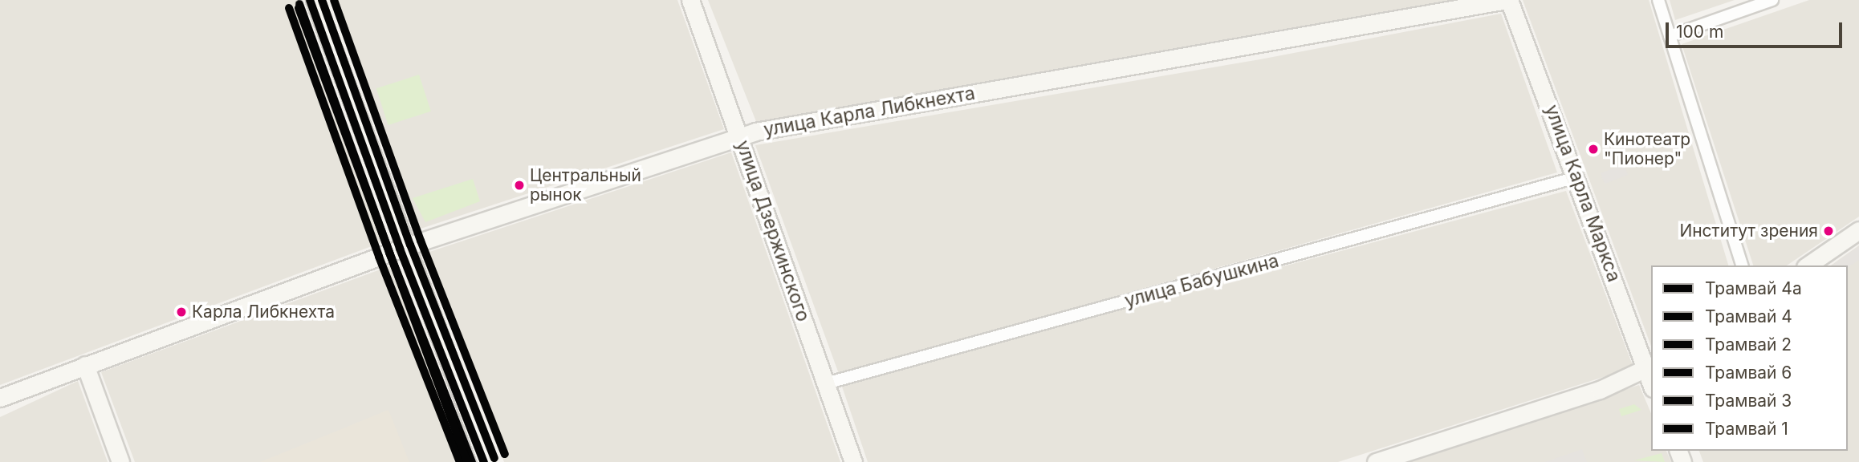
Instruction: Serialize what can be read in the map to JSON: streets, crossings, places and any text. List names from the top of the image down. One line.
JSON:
{"streets":{"main road":["улица Карла Либкнехта","улица Карла Маркса","улица Дзержинского"],"street":["улица Бабушкина"]},"crossings":[["улица Карла Либкнехта","улица Карла Маркса"],["улица Карла Либкнехта","улица Дзержинского"],["улица Карла Маркса","улица Бабушкина"],["улица Дзержинского","улица Бабушкина"]],"places":["Кинотеатр \"Пионер\"","Центральный рынок","Институт зрения","Карла Либкнехта"],"lines":["tram line 4a","tram line 2","tram line 3","tram line 4","tram line 6","tram line 1"],"legend":["Трамвай 4a","Трамвай 4","Трамвай 2","Трамвай 6","Трамвай 3","Трамвай 1"],"scale_bar":"100 m"}
